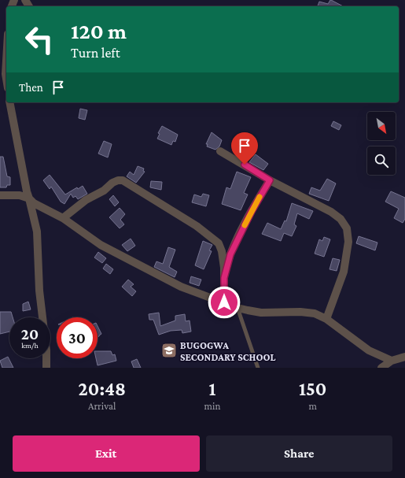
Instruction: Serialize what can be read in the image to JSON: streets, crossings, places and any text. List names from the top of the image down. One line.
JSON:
{"places":{"school or university":["BUGOGWA SECONDARY SCHOOL"]},"north":"bottom right","page":{"turn":["120 m","Turn left"],"then":"Then","speed":"20 km/h","limit":"30","eta":["20:48","Arrival","1","min","150","m"],"buttons":["Exit","Share"]}}
